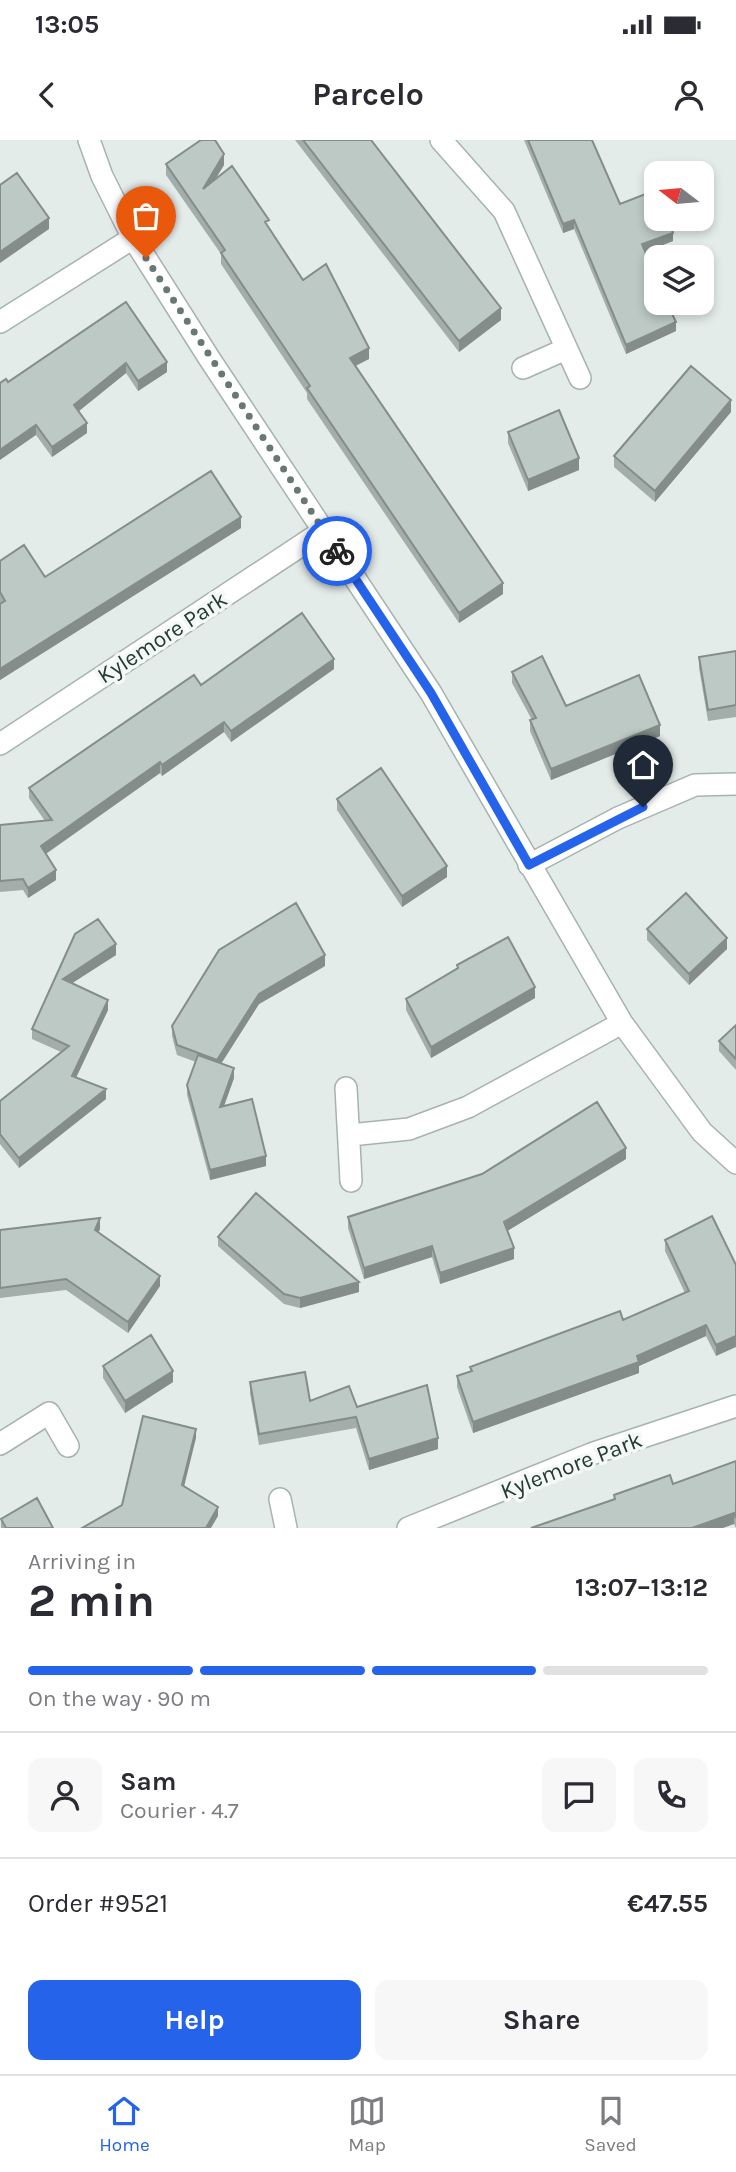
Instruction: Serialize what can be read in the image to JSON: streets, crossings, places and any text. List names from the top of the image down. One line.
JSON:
{"streets":{"street":["Kylemore Park"]},"north":"left","page":{"status":"13:05","header":"Parcelo","heading":["2 min","Arriving in","13:07–13:12"],"panel":["Sam","Courier · 4.7","Order #9521","€47.55"],"bar":"On the way · 90 m","buttons":["Help","Share"],"tabs":["Home","Map","Saved"]}}
